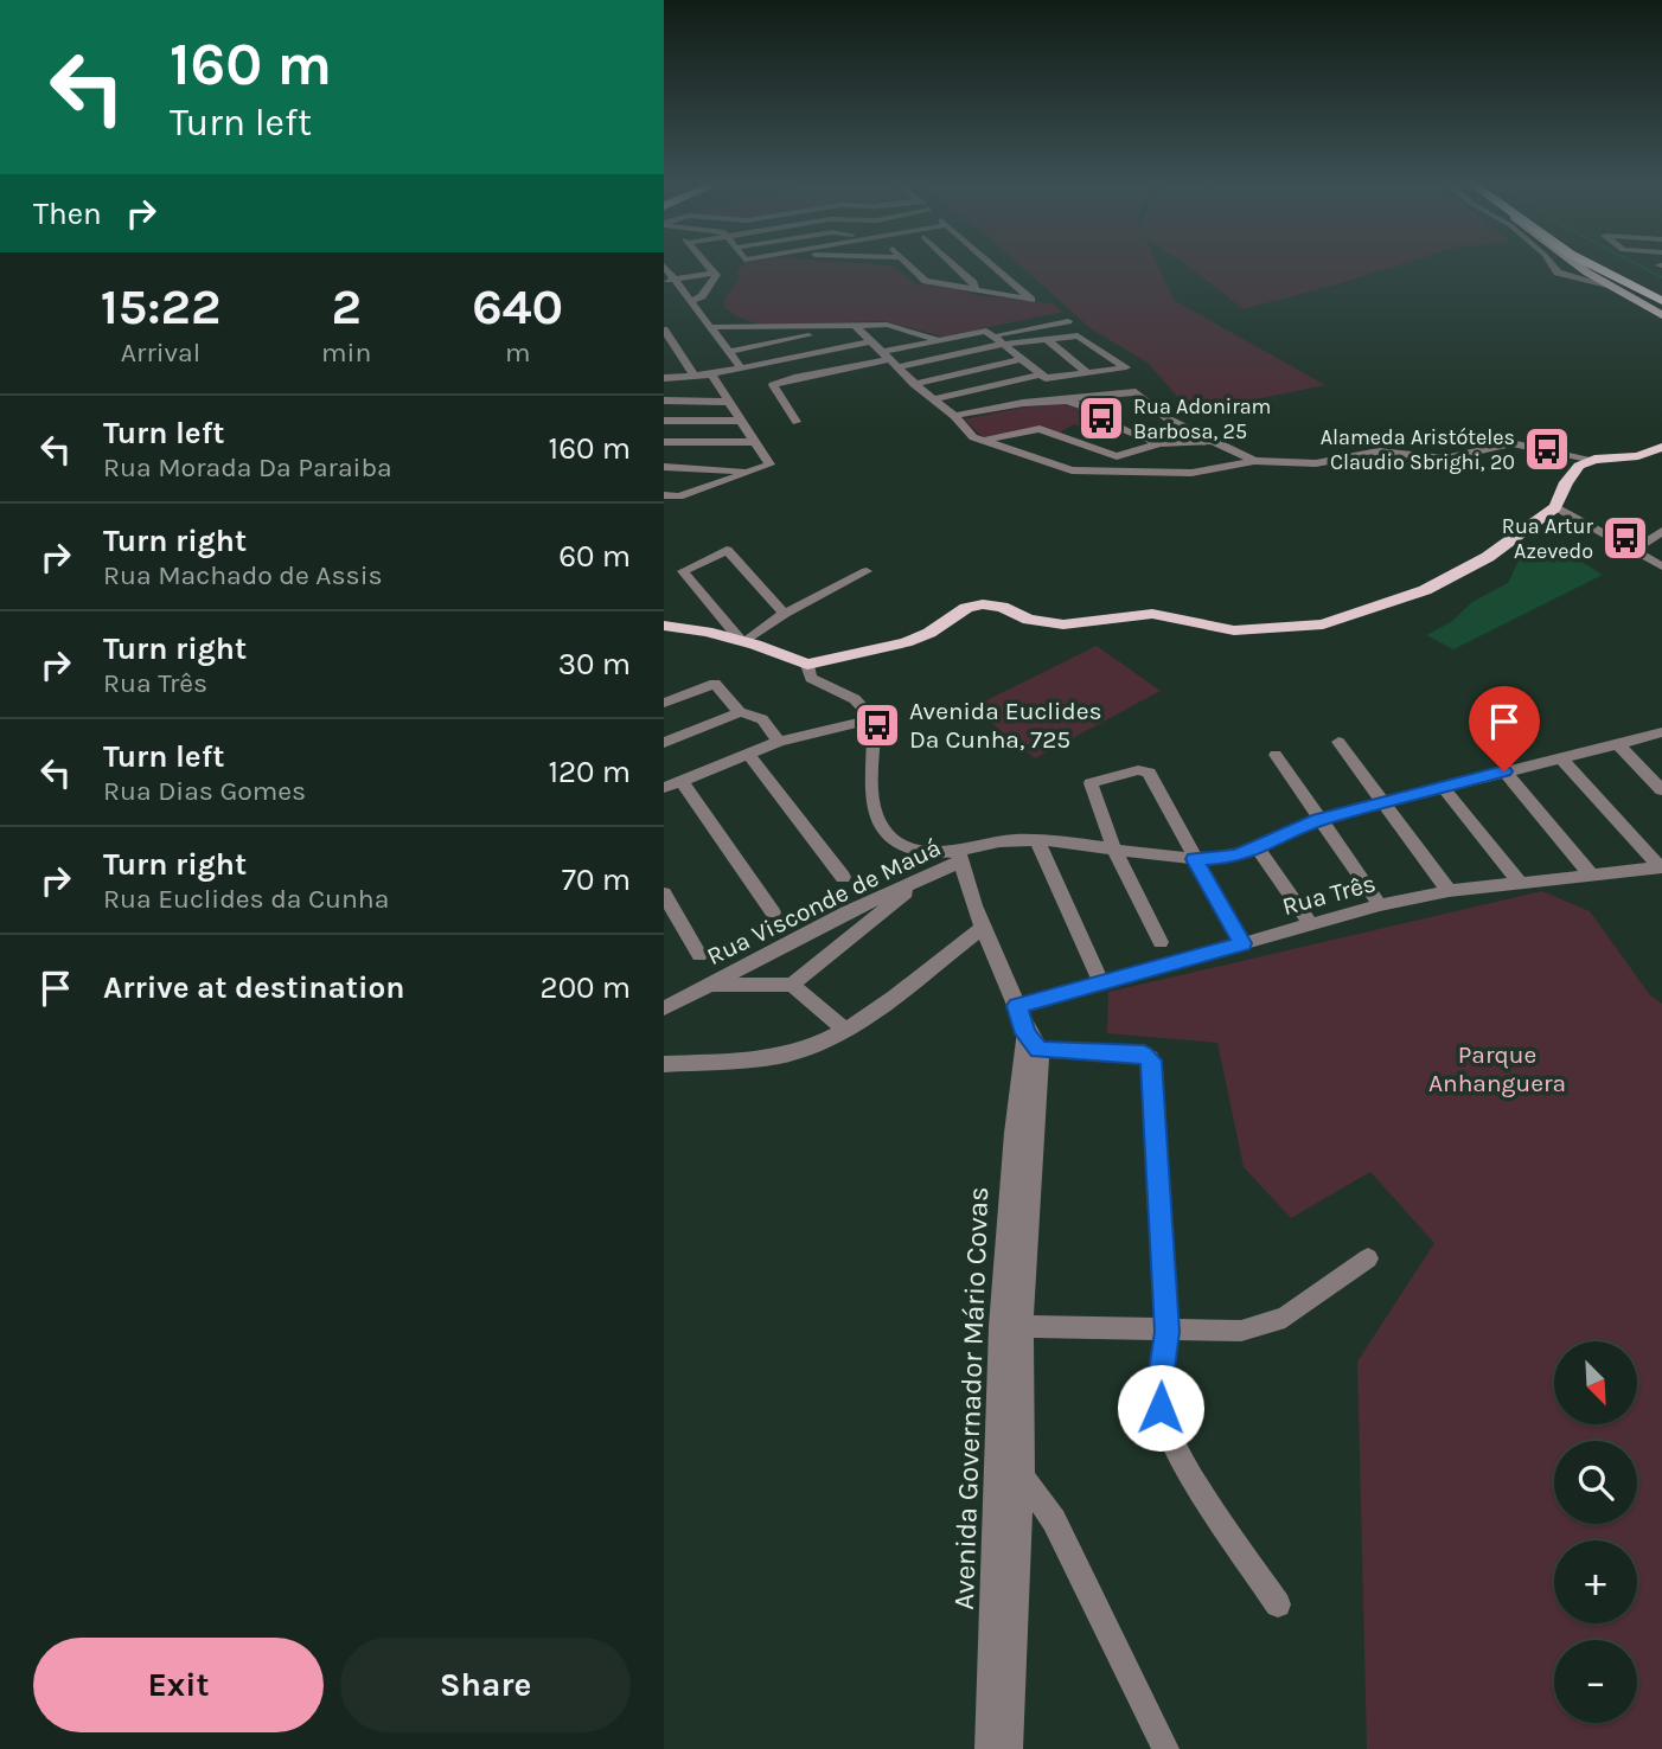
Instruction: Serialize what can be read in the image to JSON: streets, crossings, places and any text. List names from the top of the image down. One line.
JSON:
{"streets":{"street":["Rua Três","Rua Visconde de Mauá","Avenida Governador Mário Covas"]},"parks":["Parque Anhanguera"],"places":{"bus stop":["Rua Adoniram Barbosa, 25","Alameda Aristóteles Claudio Sbrighi, 20","Rua Artur Azevedo","Avenida Euclides Da Cunha, 725"]},"north":"bottom right","page":{"turn":["160 m","Turn left"],"then":"Then","eta":["15:22","Arrival","2","min","640","m"],"list":[{"name":"Turn left","note":"Rua Morada Da Paraiba","value":"160 m"},{"name":"Turn right","note":"Rua Machado de Assis","value":"60 m"},{"name":"Turn right","note":"Rua Três","value":"30 m"},{"name":"Turn left","note":"Rua Dias Gomes","value":"120 m"},{"name":"Turn right","note":"Rua Euclides da Cunha","value":"70 m"},{"name":"Arrive at destination","value":"200 m"}],"map_buttons":["+","−"],"buttons":["Exit","Share"]}}
